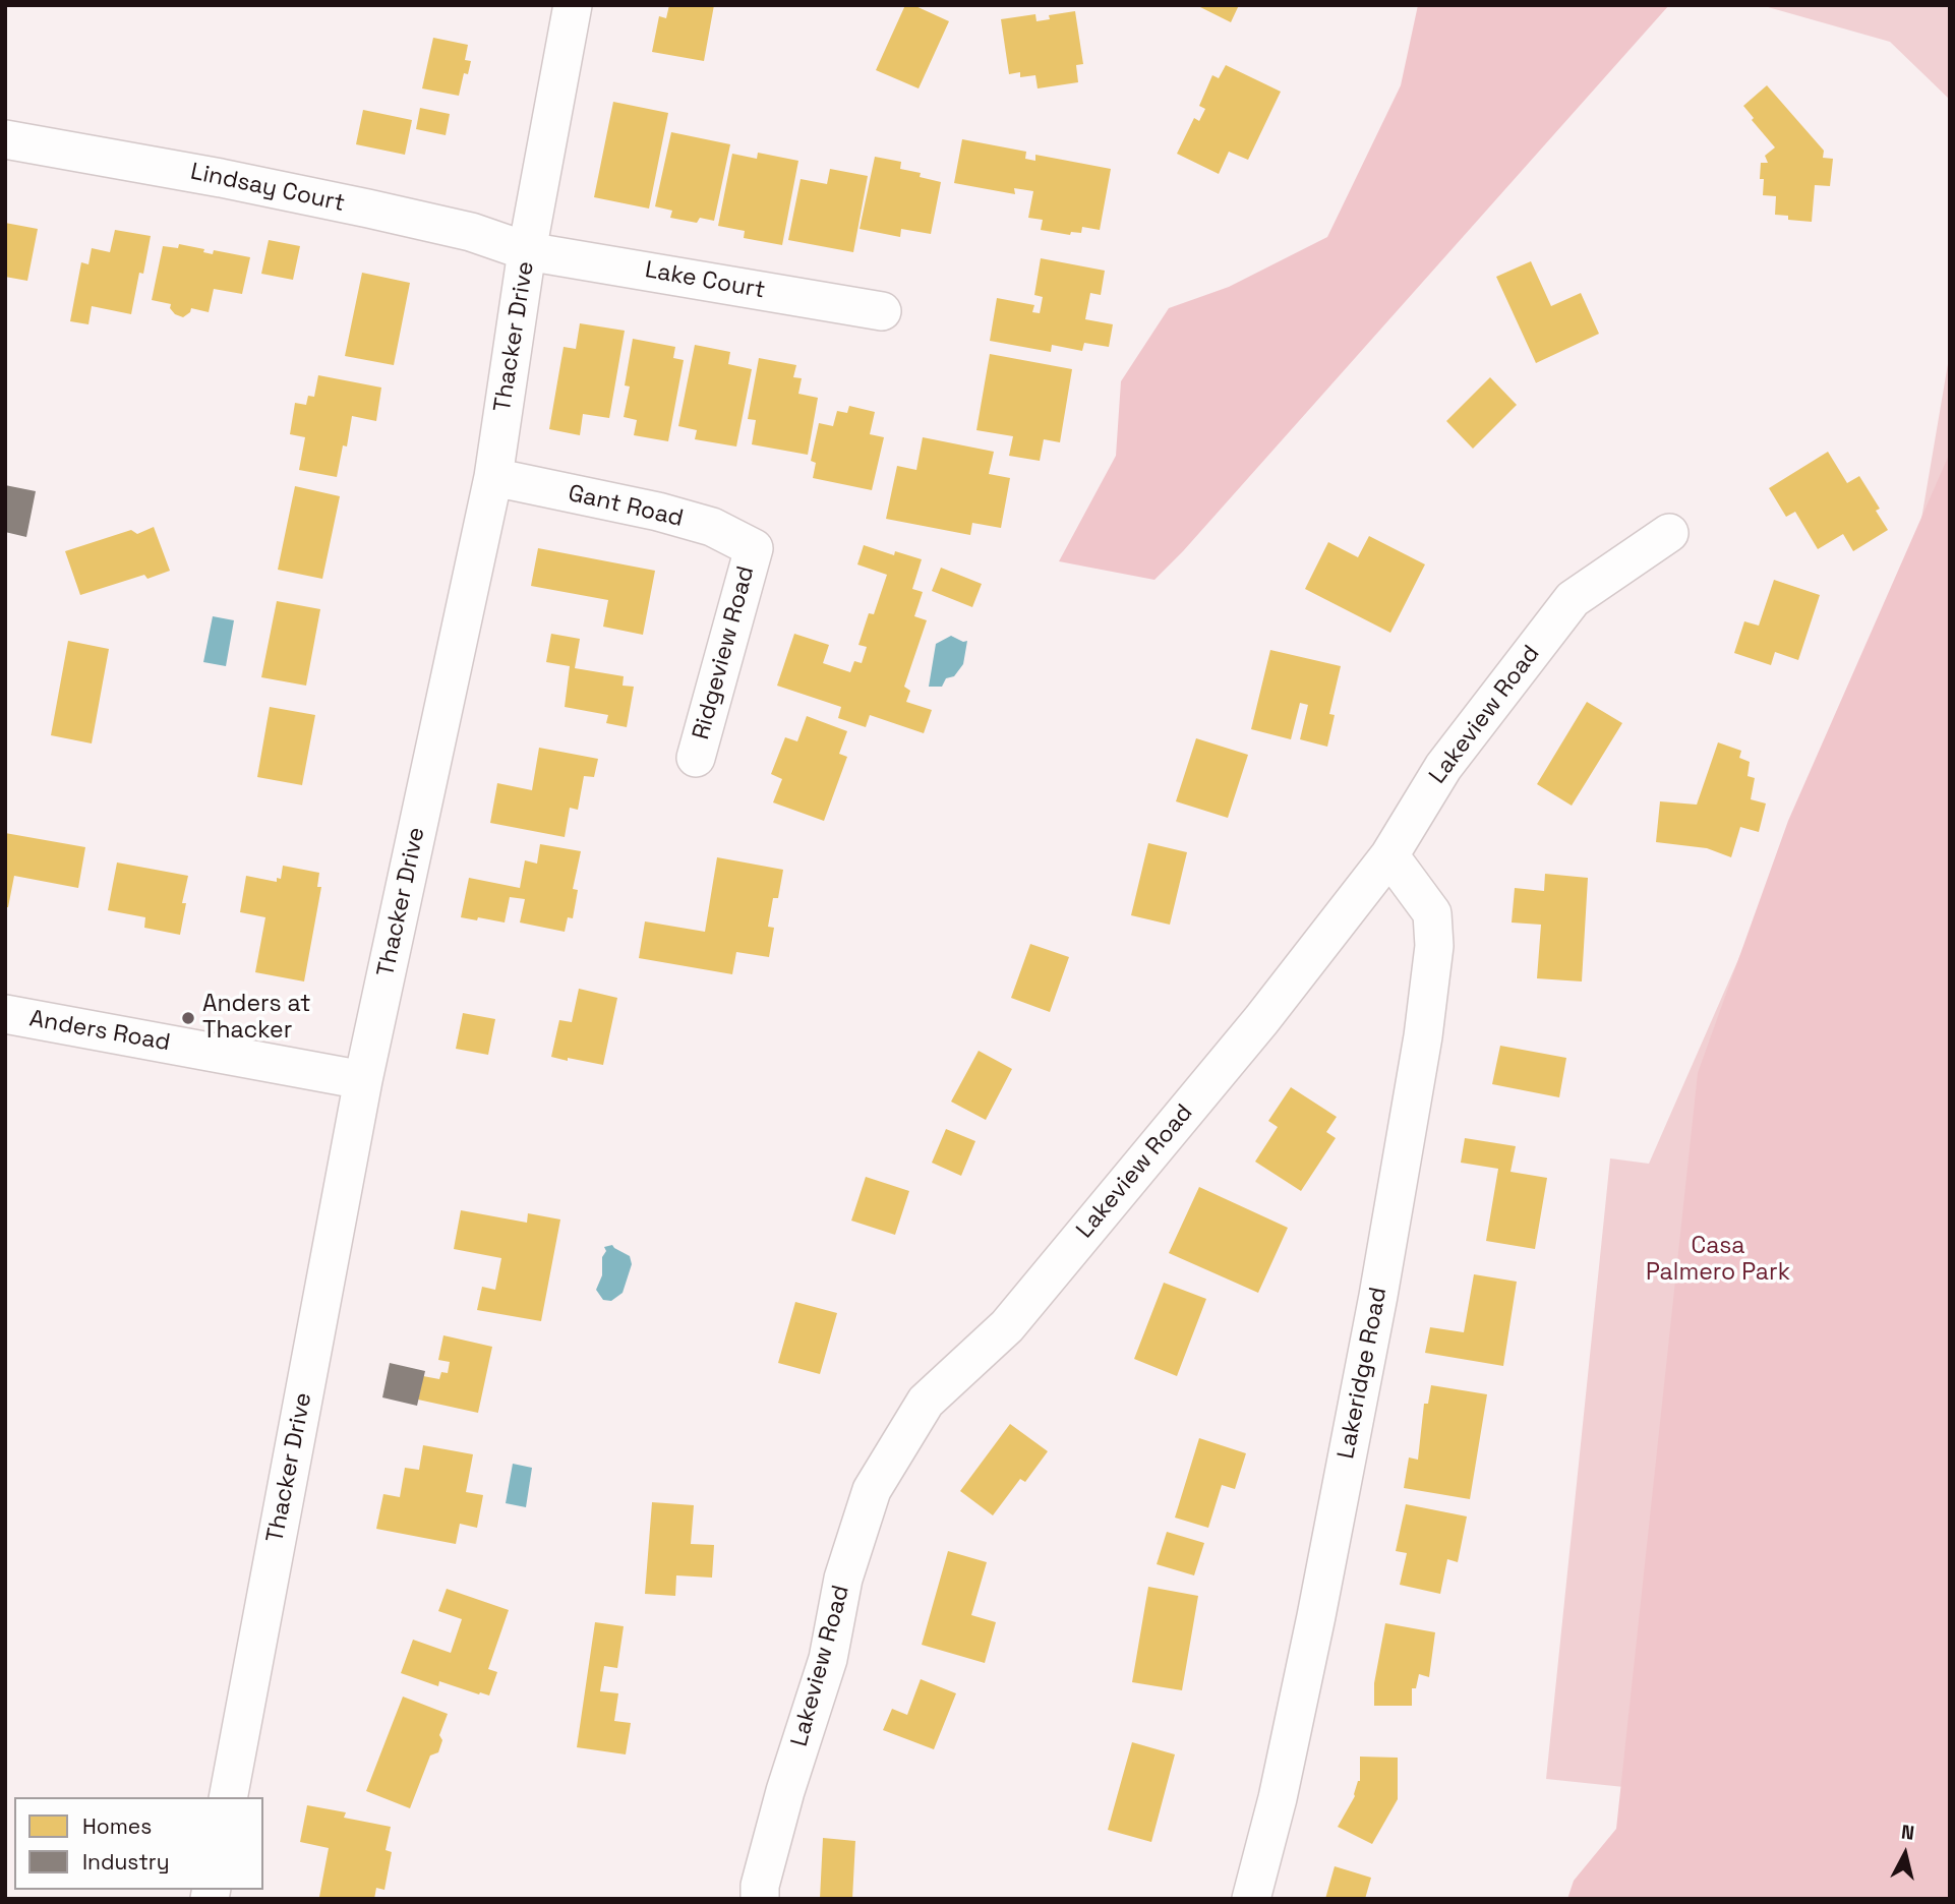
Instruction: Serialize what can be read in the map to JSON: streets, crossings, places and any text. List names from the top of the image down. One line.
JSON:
{"streets":{"street":["Lindsay Court","Lake Court","Thacker Drive","Gant Road","Ridgeview Road","Lakeview Road","Anders Road","Lakeridge Road"]},"crossings":[["Lindsay Court","Lake Court"],["Lindsay Court","Thacker Drive"],["Lake Court","Thacker Drive"],["Thacker Drive","Gant Road"],["Thacker Drive","Anders Road"],["Gant Road","Ridgeview Road"],["Lakeview Road","Lakeridge Road"]],"parks":["Casa Palmero Park"],"places":["Anders at Thacker"],"legend":["Homes","Industry"],"north":"top"}
